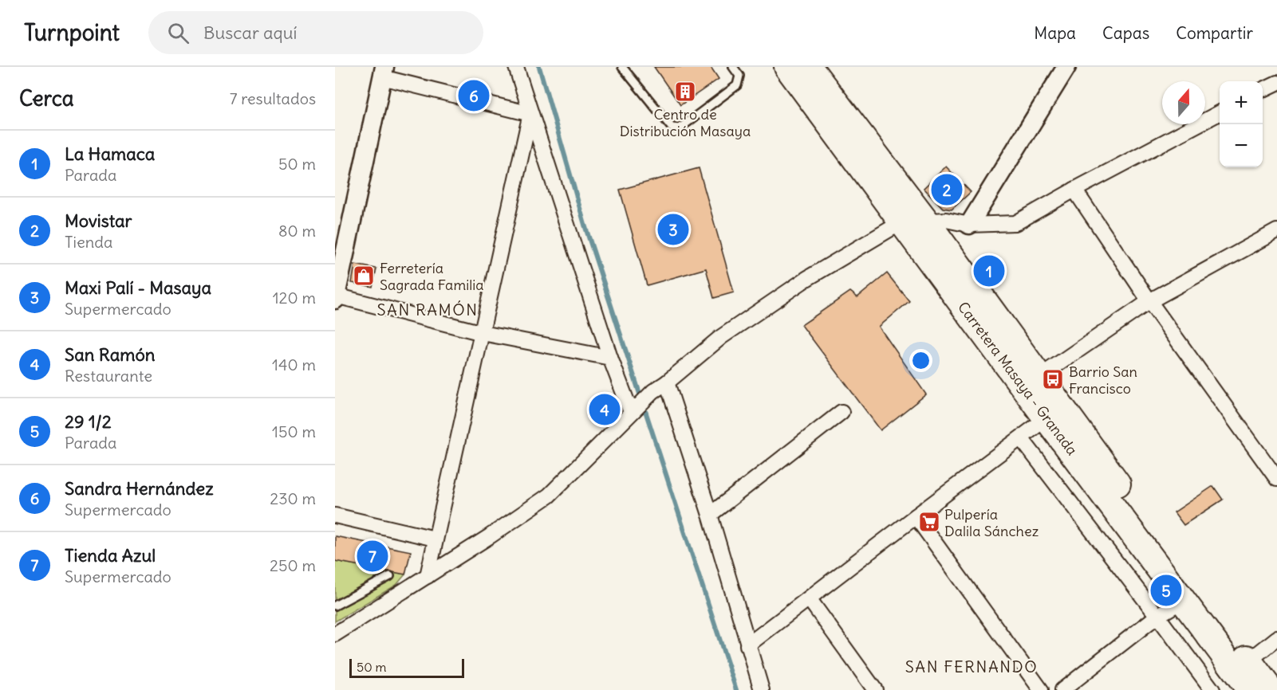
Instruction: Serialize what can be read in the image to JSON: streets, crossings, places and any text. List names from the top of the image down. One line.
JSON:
{"streets":{"highway":["Carretera Masaya - Granada"]},"districts":["SAN RAMÓN","SAN FERNANDO"],"places":{"building":["Centro de Distribución Masaya"],"shop":["Ferretería Sagrada Familia"],"bus stop":["Barrio San Francisco"],"supermarket":["Pulpería Dalila Sánchez"]},"scale_bar":"50 m","north":"top","page":{"header":"Turnpoint","search":"Buscar aquí","nav":["Mapa","Capas","Compartir"],"heading":["Cerca","7 resultados"],"pins":["6","2","3","1","4","7","5"],"map_buttons":["+","−"],"list":[{"mark":"1","name":"La Hamaca","note":"Parada","value":"50 m"},{"mark":"2","name":"Movistar","note":"Tienda","value":"80 m"},{"mark":"3","name":"Maxi Palí - Masaya","note":"Supermercado","value":"120 m"},{"mark":"4","name":"San Ramón","note":"Restaurante","value":"140 m"},{"mark":"5","name":"29 1/2","note":"Parada","value":"150 m"},{"mark":"6","name":"Sandra Hernández","note":"Supermercado","value":"230 m"},{"mark":"7","name":"Tienda Azul","note":"Supermercado","value":"250 m"}],"scale":"50 m"}}
